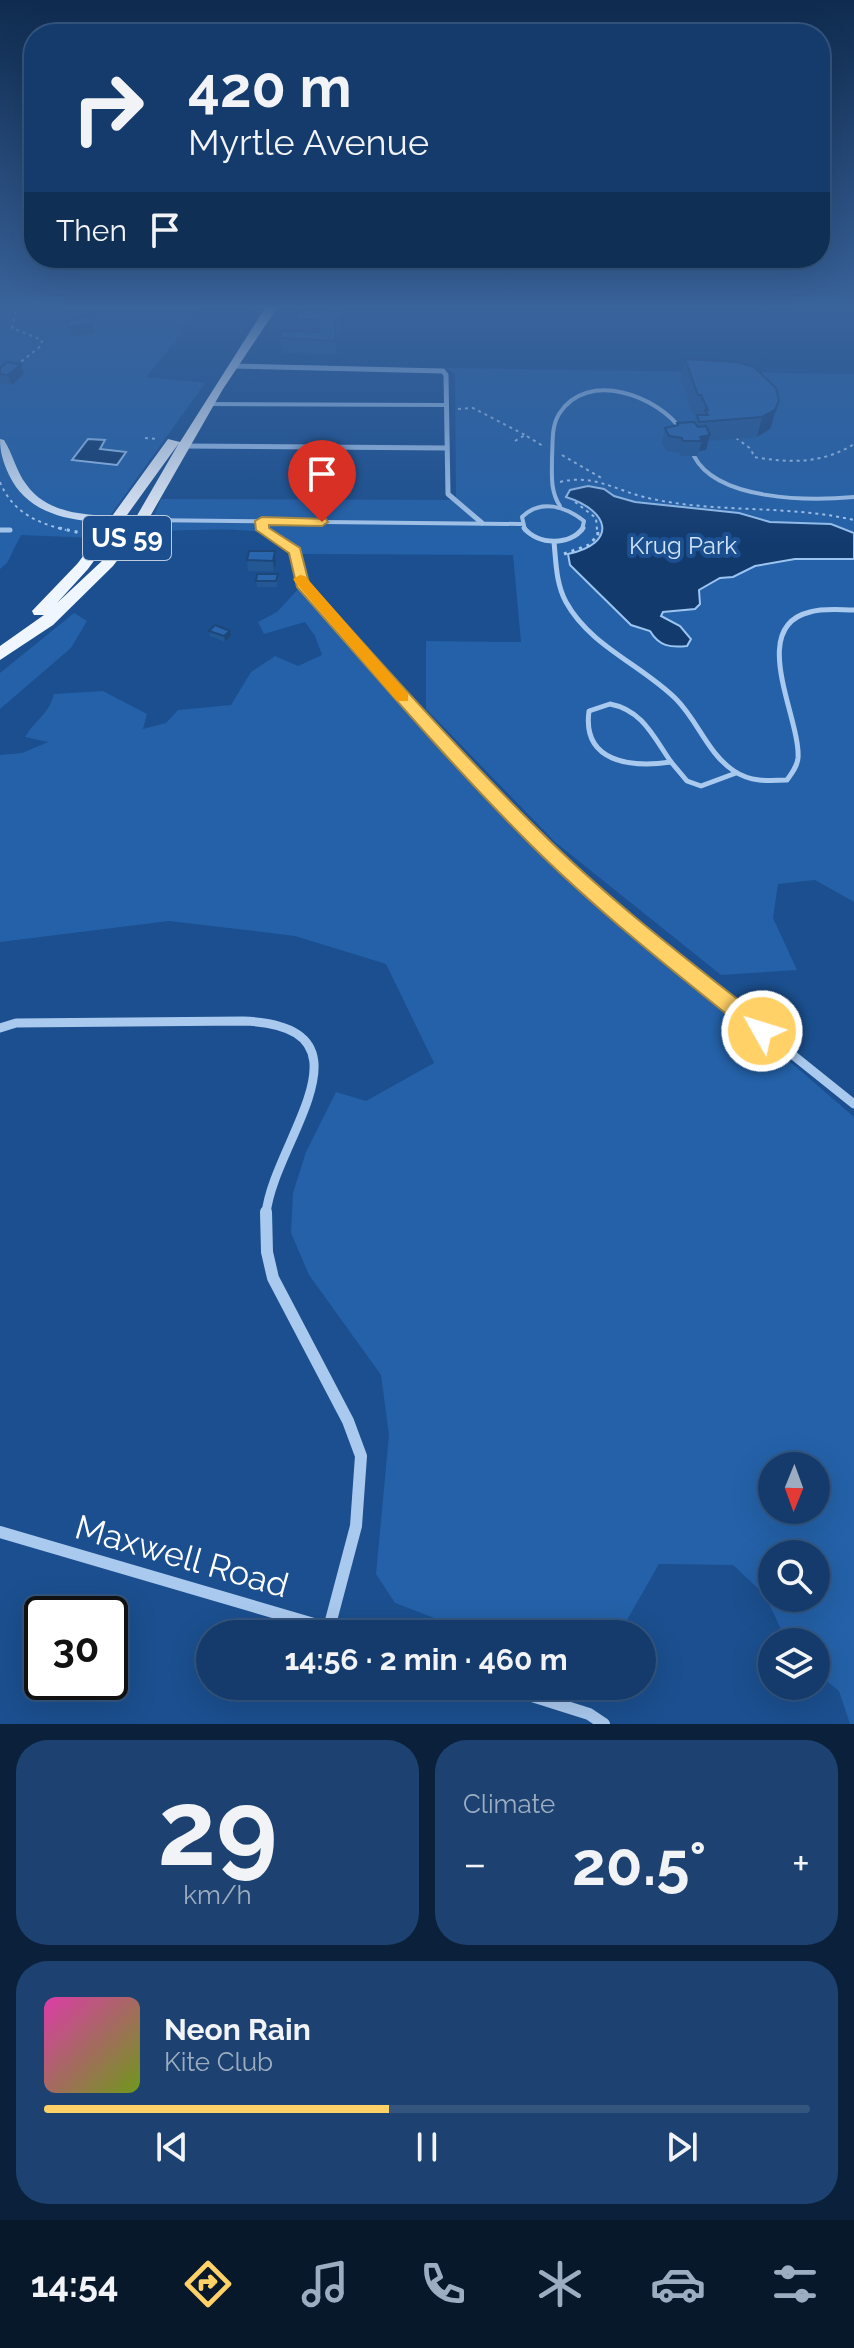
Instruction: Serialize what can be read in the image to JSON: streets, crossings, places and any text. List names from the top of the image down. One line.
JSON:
{"streets":{"main road":["US 59"],"street":["Maxwell Road"]},"parks":["Krug Park"],"north":"bottom","page":{"turn":["420 m","Myrtle Avenue"],"then":"Then","limit":"30","trip":"14:56 · 2 min · 460 m","tile":[["29","km/h"],"Climate"],"heat":["−","20.5°","+"],"song":["Neon Rain","Kite Club"],"tabs":"14:54"}}
